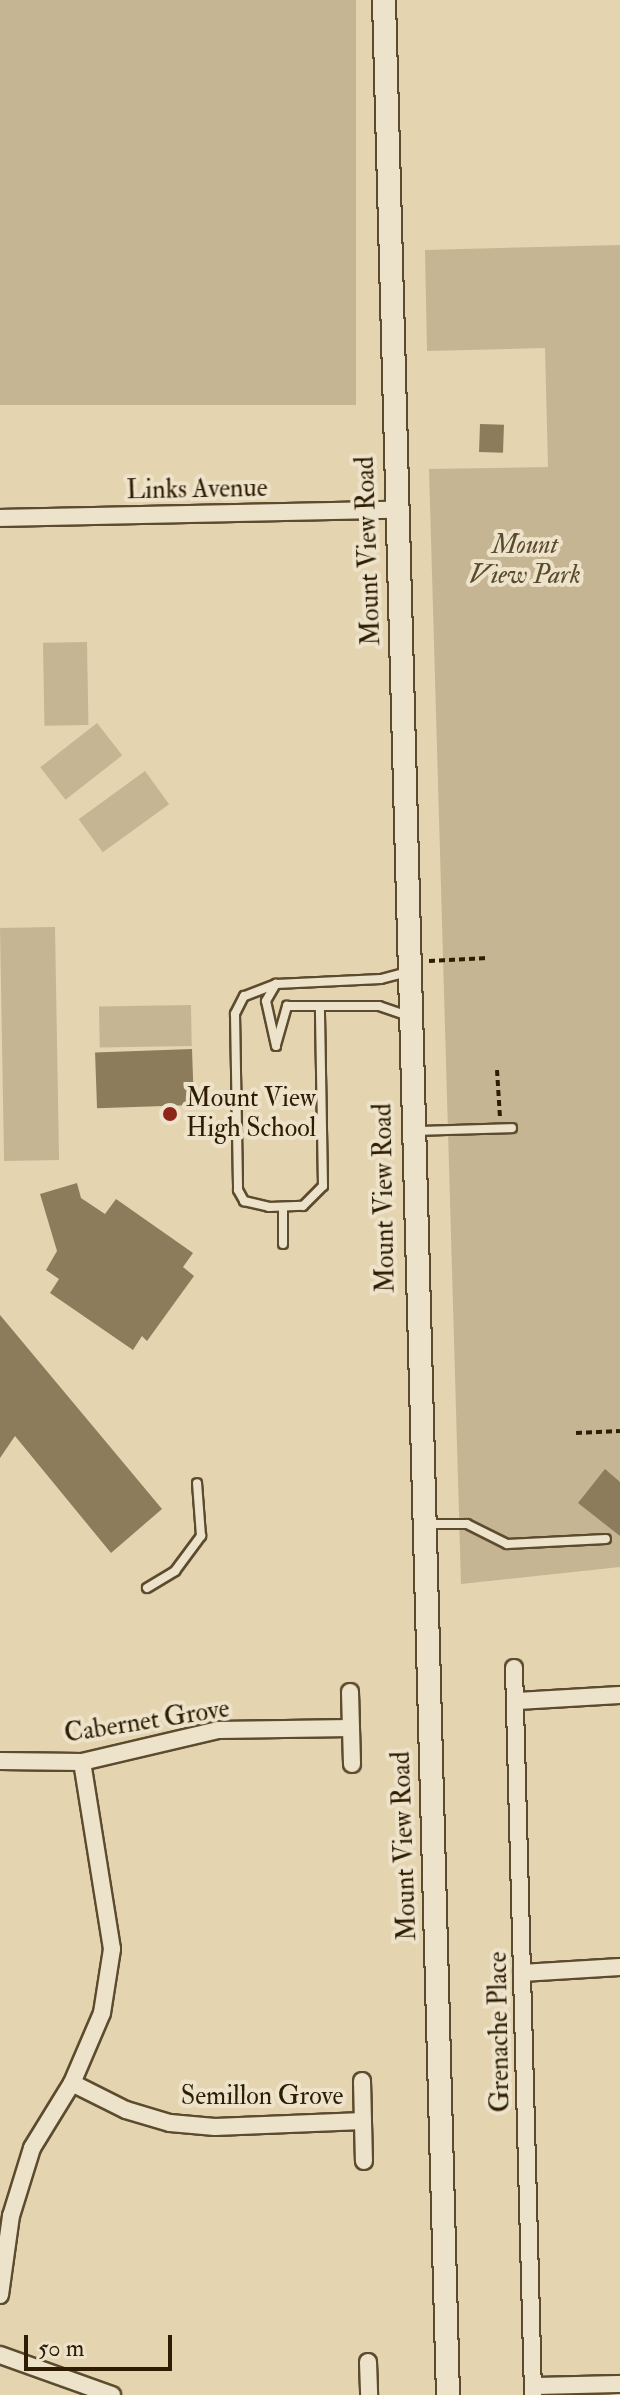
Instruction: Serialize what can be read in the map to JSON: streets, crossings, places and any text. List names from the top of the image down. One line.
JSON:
{"streets":{"main road":["Mount View Road"],"street":["Links Avenue","Cabernet Grove","Grenache Place","Semillon Grove"]},"crossings":[["Links Avenue","Mount View Road"]],"parks":["Mount View Park"],"places":["Mount View High School"],"scale_bar":"50 m"}
